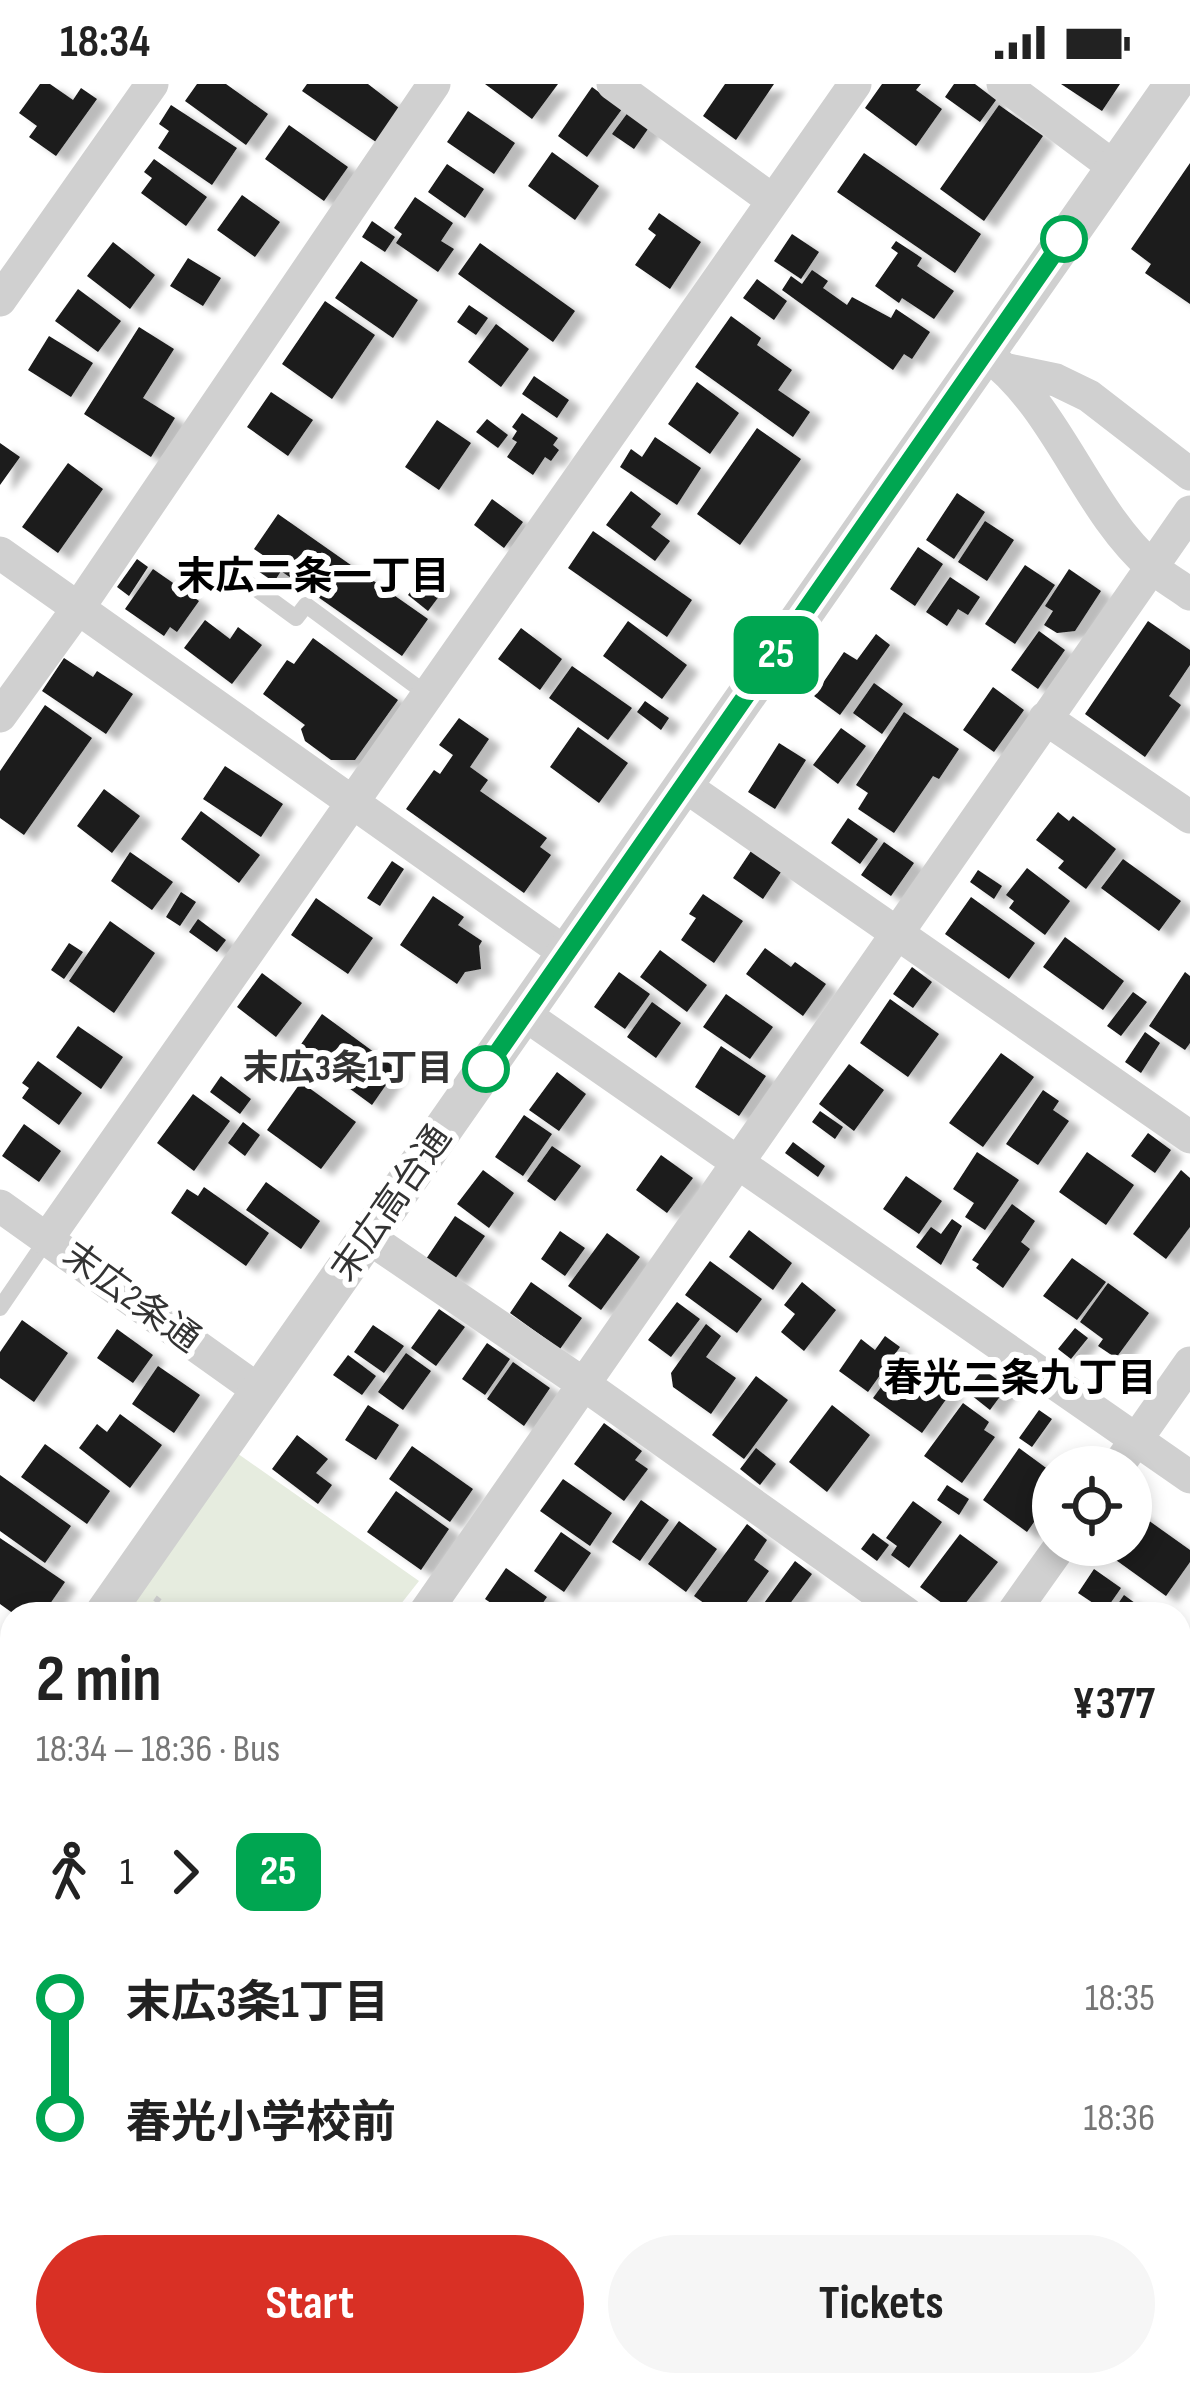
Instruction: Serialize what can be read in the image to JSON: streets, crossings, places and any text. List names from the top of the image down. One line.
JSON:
{"streets":{"street":["末広高台通","末広2条通"]},"crossings":[["末広高台通","末広2条通"]],"districts":["末広二条一丁目","春光二条九丁目"],"places":["末広3条1丁目"],"lines":["bus line 25"],"page":{"status":"18:34","on_map":"25","heading":["2 min","18:34 – 18:36 · Bus","¥377"],"legs":["1","25"],"list":[{"name":"末広3条1丁目","value":"18:35"},{"name":"春光小学校前","value":"18:36"}],"buttons":["Start","Tickets"]}}
